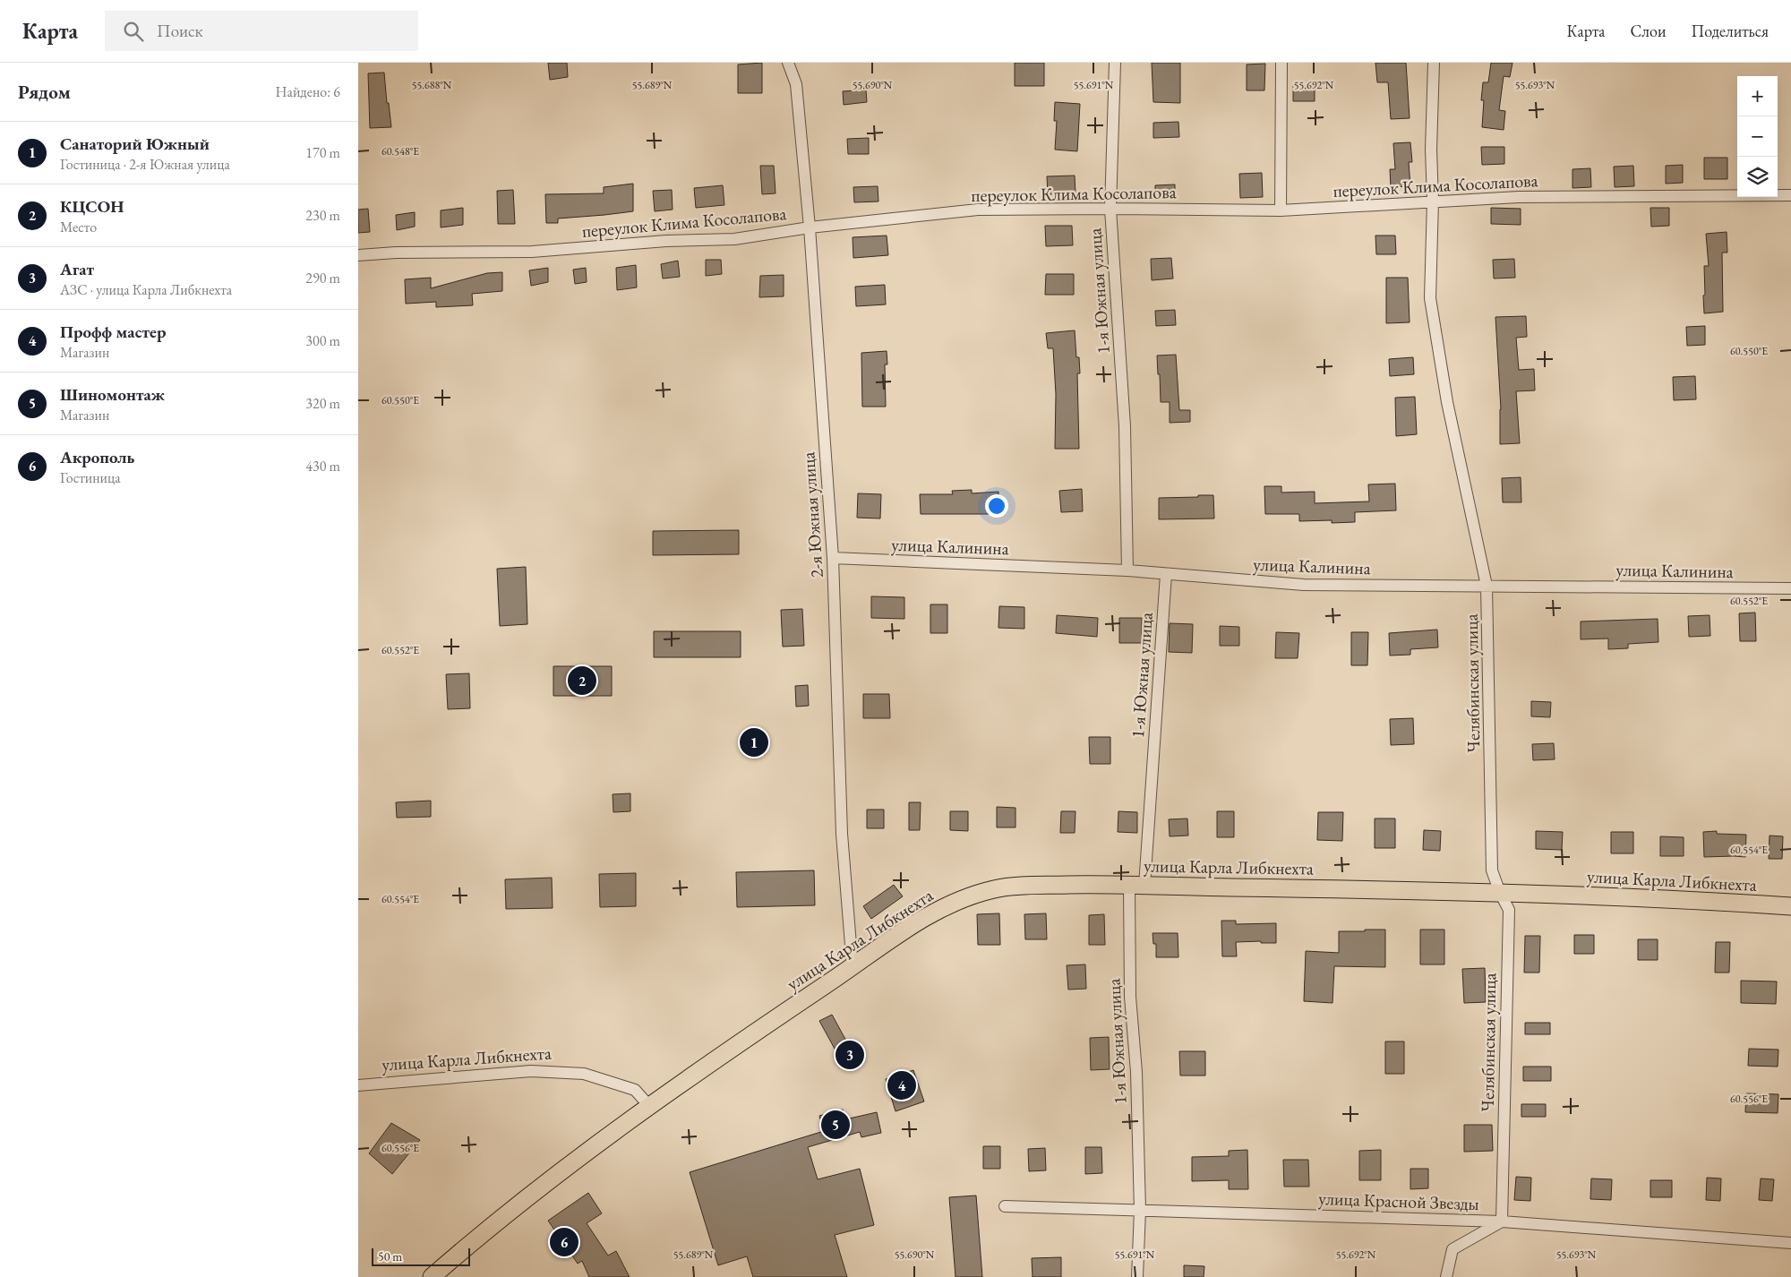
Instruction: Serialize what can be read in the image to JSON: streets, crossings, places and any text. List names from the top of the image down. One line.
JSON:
{"streets":{"main road":["улица Карла Либкнехта"],"street":["переулок Клима Косолапова","1-я Южная улица","2-я Южная улица","улица Калинина","Челябинская улица","улица Красной Звезды"]},"crossings":[["переулок Клима Косолапова","1-я Южная улица"],["переулок Клима Косолапова","2-я Южная улица"],["переулок Клима Косолапова","Челябинская улица"],["1-я Южная улица","улица Калинина"],["1-я Южная улица","улица Карла Либкнехта"],["1-я Южная улица","улица Красной Звезды"],["2-я Южная улица","улица Калинина"],["2-я Южная улица","улица Карла Либкнехта"],["улица Калинина","Челябинская улица"],["Челябинская улица","улица Карла Либкнехта"],["Челябинская улица","улица Красной Звезды"]],"scale_bar":"50 m","page":{"header":"Карта","search":"Поиск","nav":["Карта","Слои","Поделиться"],"heading":["Рядом","Найдено: 6"],"map_buttons":["+","−"],"list":[{"mark":"1","name":"Санаторий Южный","note":"Гостиница · 2-я Южная улица","value":"170 m"},{"mark":"2","name":"КЦСОН","note":"Место","value":"230 m"},{"mark":"3","name":"Агат","note":"АЗС · улица Карла Либкнехта","value":"290 m"},{"mark":"4","name":"Профф мастер","note":"Магазин","value":"300 m"},{"mark":"5","name":"Шиномонтаж","note":"Магазин","value":"320 m"},{"mark":"6","name":"Акрополь","note":"Гостиница","value":"430 m"}],"pins":["2","1","3","4","5","6"],"scale":"50 m"},"coordinates":["55.688°N","55.689°N","55.690°N","55.691°N","55.692°N","55.693°N","60.548°E","60.550°E","60.552°E","60.554°E","60.556°E"]}
